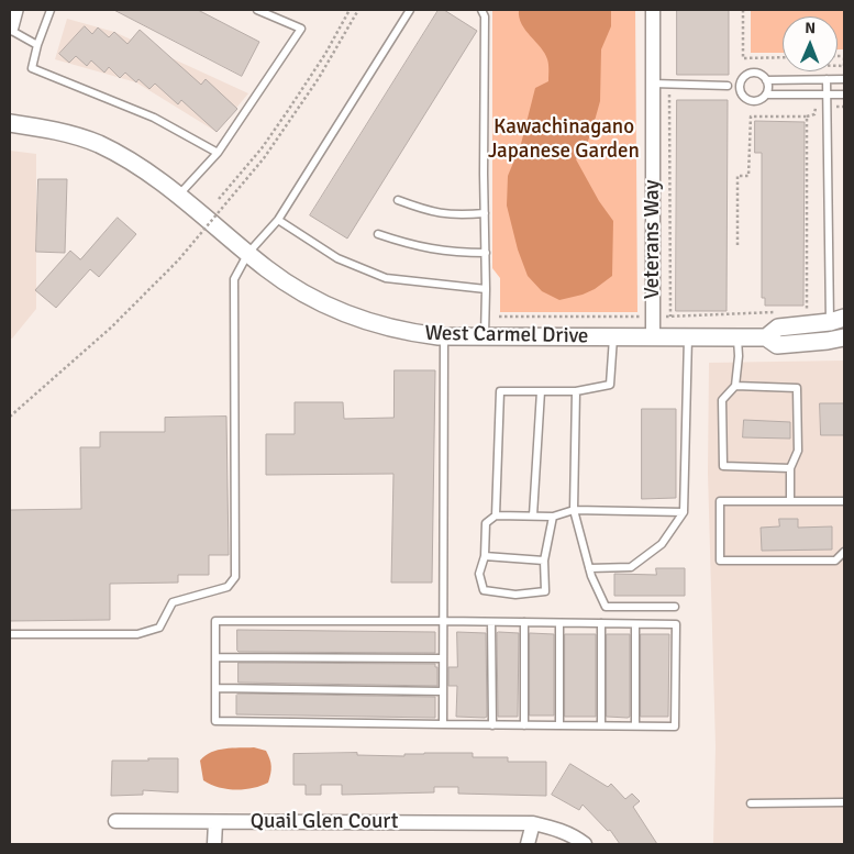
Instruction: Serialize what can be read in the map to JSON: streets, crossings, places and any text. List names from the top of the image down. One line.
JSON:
{"streets":{"street":["Veterans Way","West Carmel Drive","Quail Glen Court"]},"crossings":[["Veterans Way","West Carmel Drive"]],"parks":["Kawachinagano Japanese Garden"],"north":"top"}
